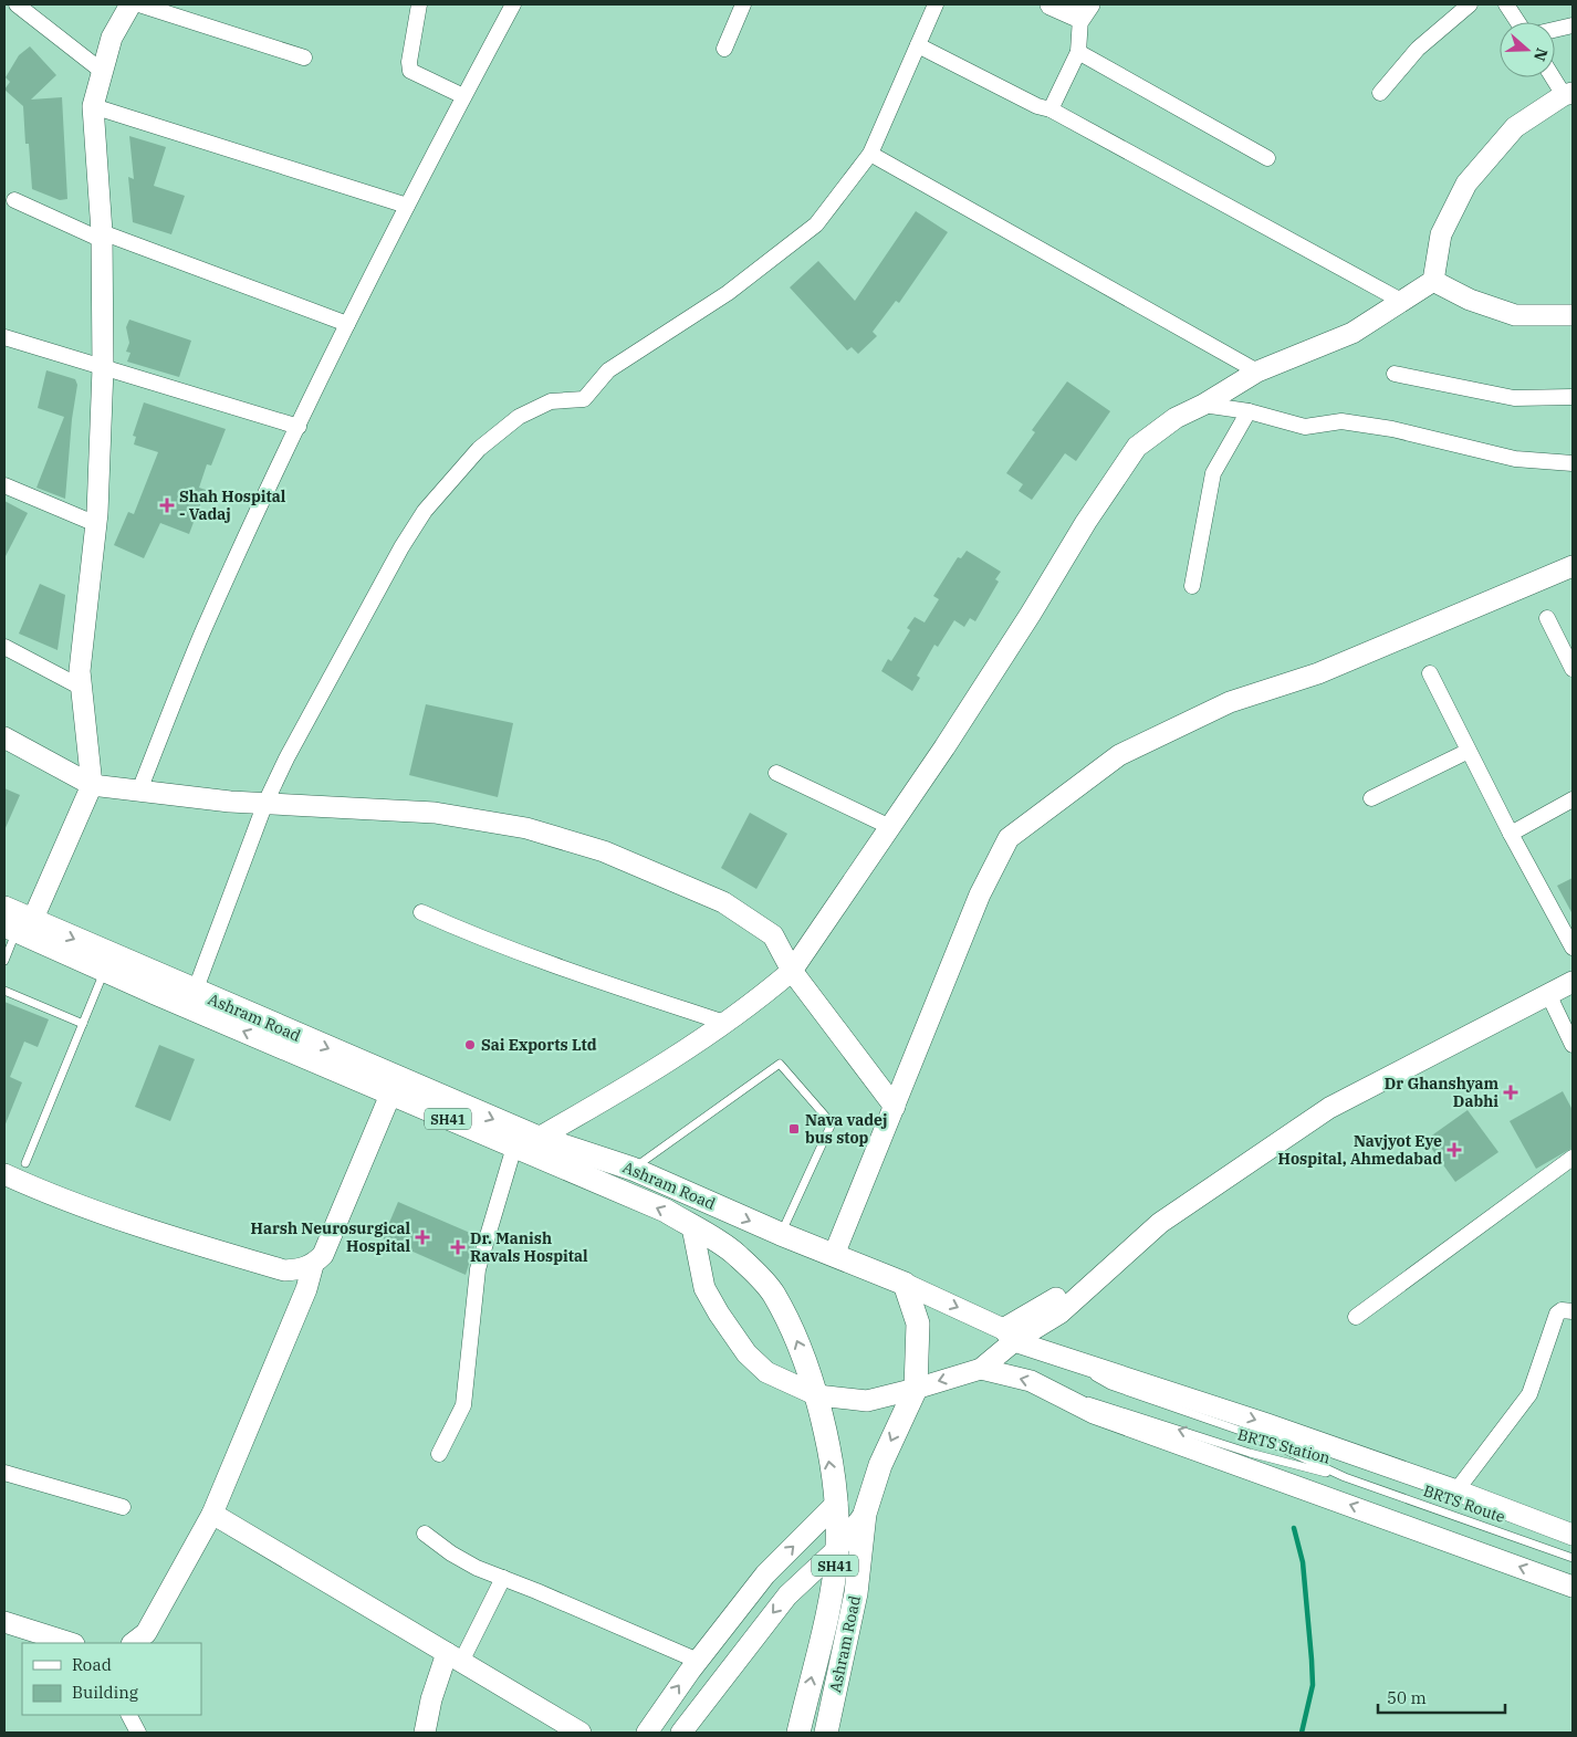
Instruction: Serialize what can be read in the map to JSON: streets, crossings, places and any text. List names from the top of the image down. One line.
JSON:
{"streets":{"main road":["Ashram Road","SH41"],"lane":["BRTS Station","BRTS Route"]},"crossings":[["BRTS Station","BRTS Route"]],"places":{"health":["Shah Hospital - Vadaj","Dr Ghanshyam Dabhi","Navjyot Eye Hospital, Ahmedabad","Harsh Neurosurgical Hospital","Dr. Manish Ravals Hospital"],"other":["Sai Exports Ltd"],"transit":["Nava vadej bus stop"]},"legend":["Road","Building"],"scale_bar":"50 m","north":"right"}
